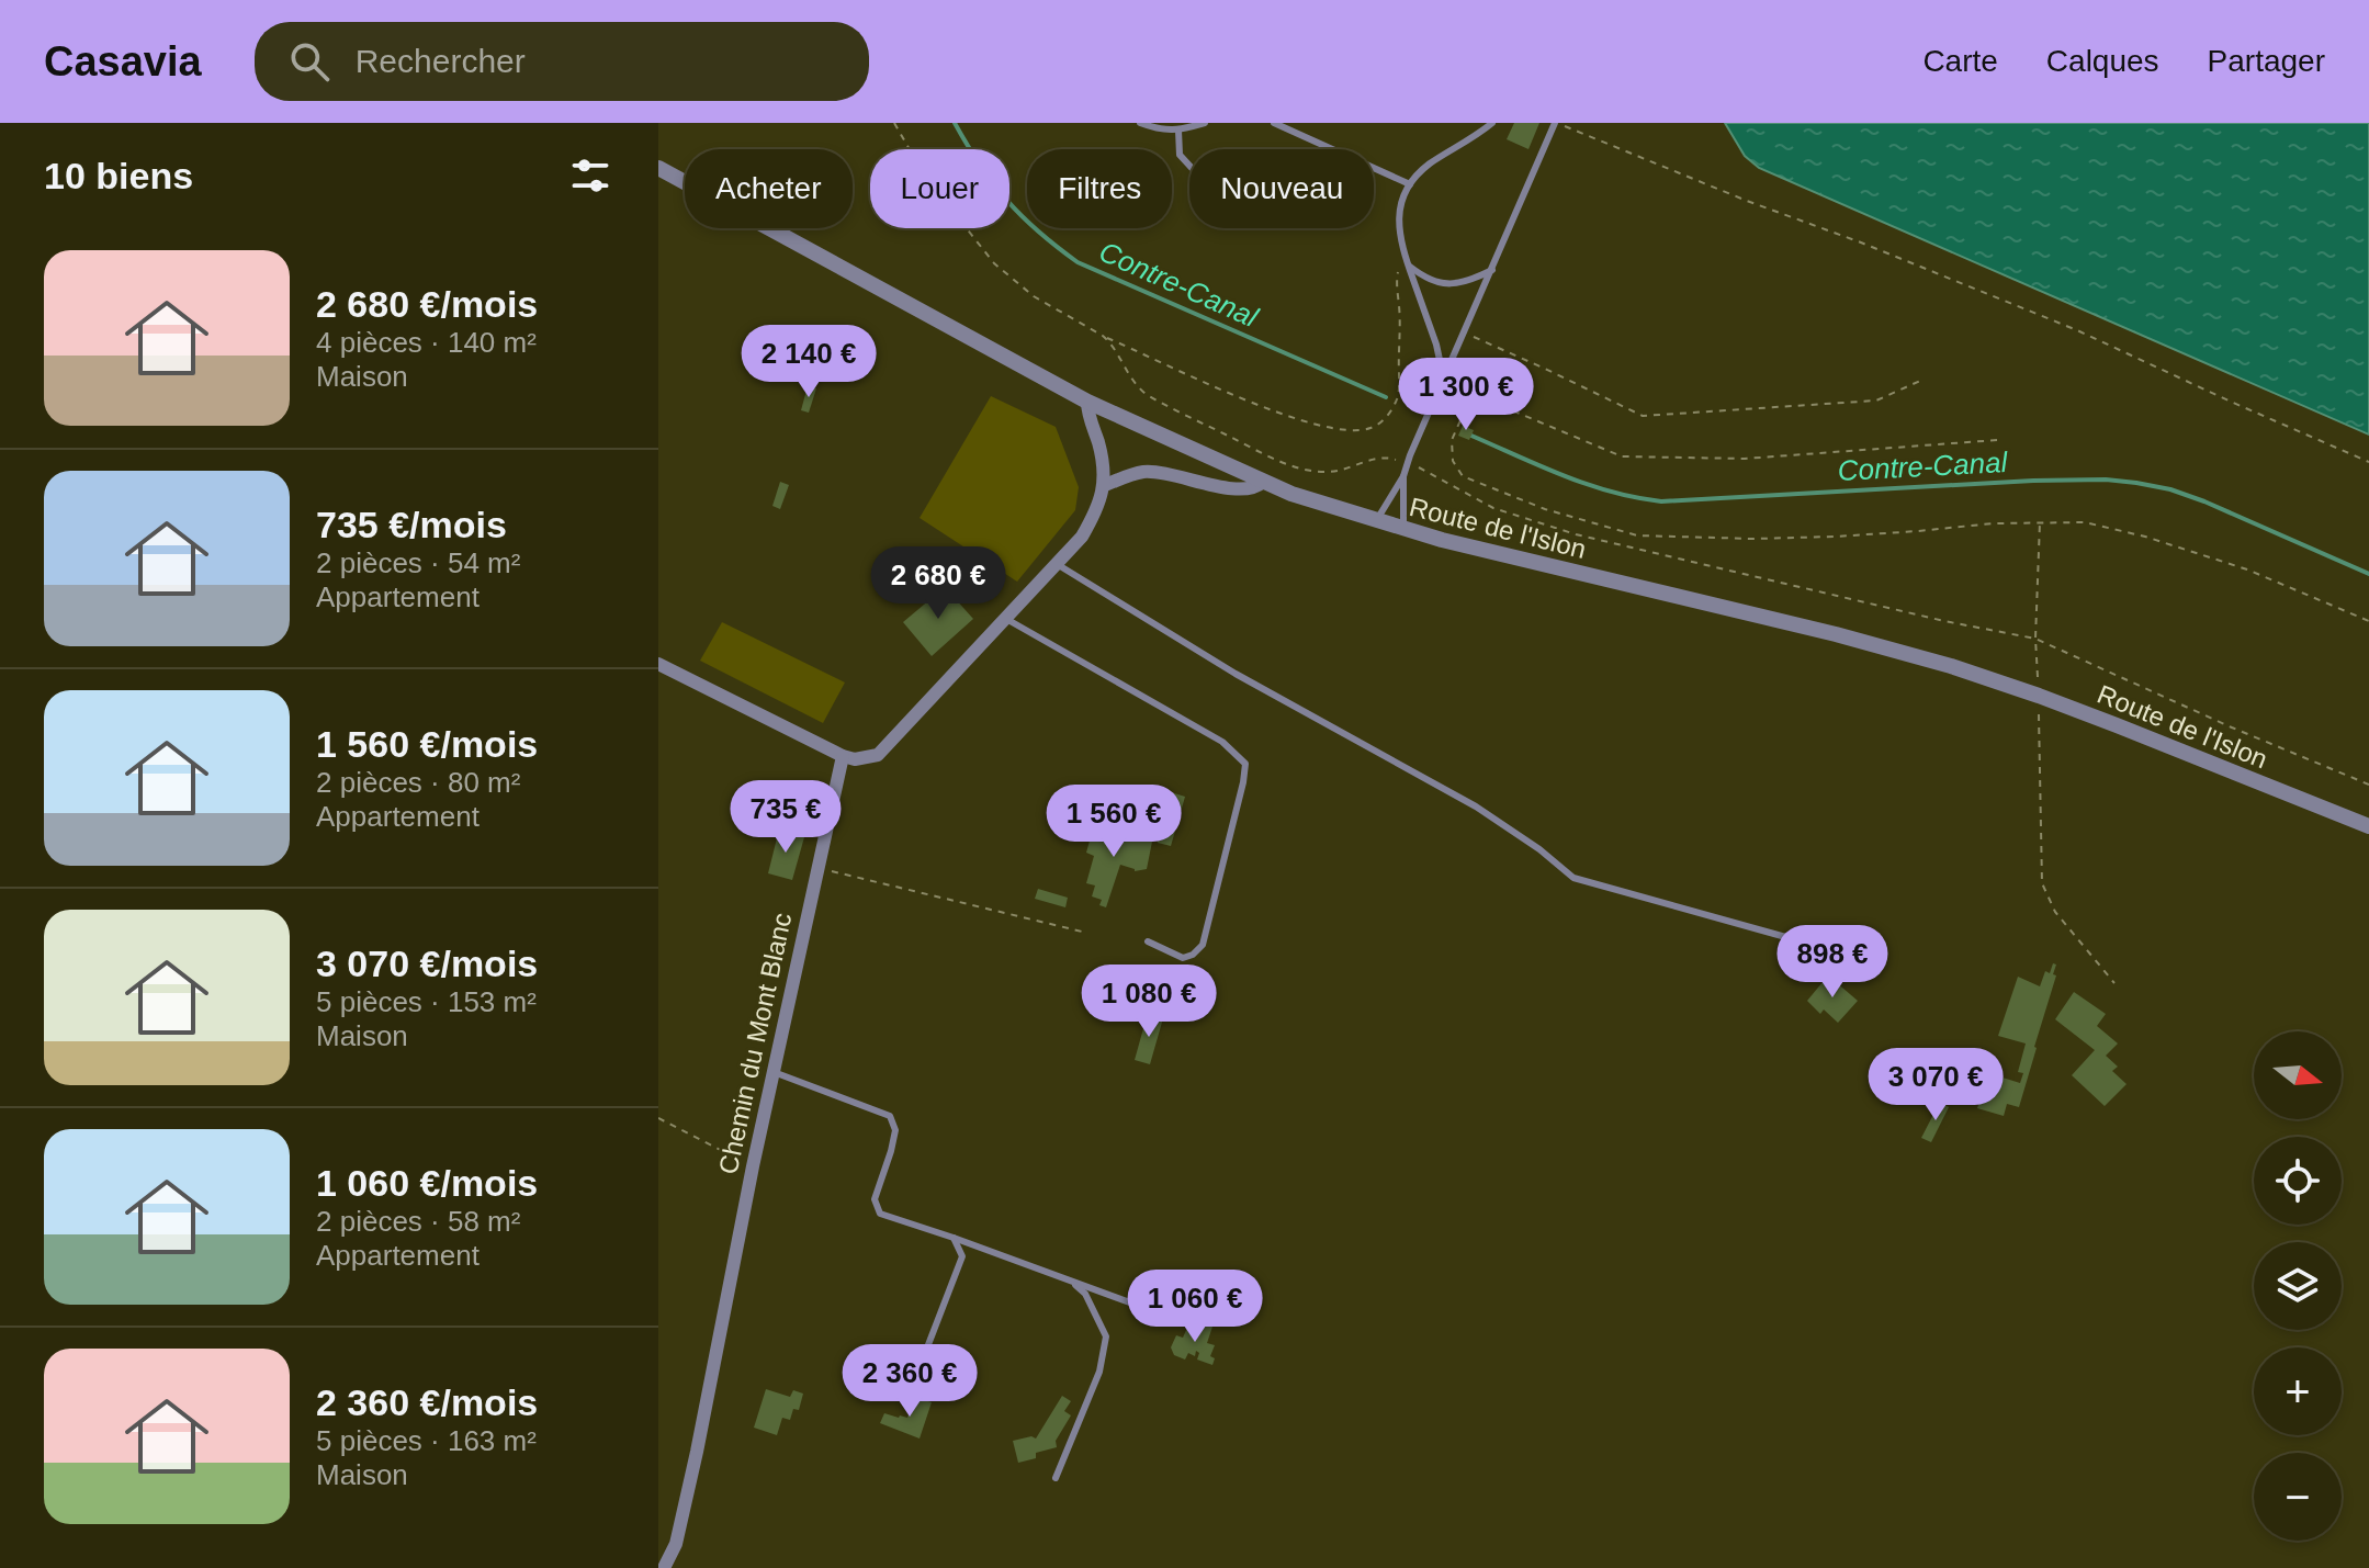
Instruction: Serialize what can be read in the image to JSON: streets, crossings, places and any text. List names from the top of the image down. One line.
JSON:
{"streets":{"street":["Route de l'Islon","Chemin du Mont Blanc"]},"water":["Contre-Canal"],"north":"right","page":{"header":"Casavia","search":"Rechercher","nav":["Carte","Calques","Partager"],"heading":"10 biens","chip":["Acheter","Louer","Filtres","Nouveau"],"list":[{"name":"2 680 €/mois","note":"4 pièces · 140 m² · Maison"},{"name":"735 €/mois","note":"2 pièces · 54 m² · Appartement"},{"name":"1 560 €/mois","note":"2 pièces · 80 m² · Appartement"},{"name":"3 070 €/mois","note":"5 pièces · 153 m² · Maison"},{"name":"1 060 €/mois","note":"2 pièces · 58 m² · Appartement"},{"name":"2 360 €/mois","note":"5 pièces · 163 m² · Maison"}],"price":["2 140 €","1 300 €","2 680 €","735 €","1 560 €","898 €","1 080 €","3 070 €","1 060 €","2 360 €"],"map_buttons":["+","−"]}}
